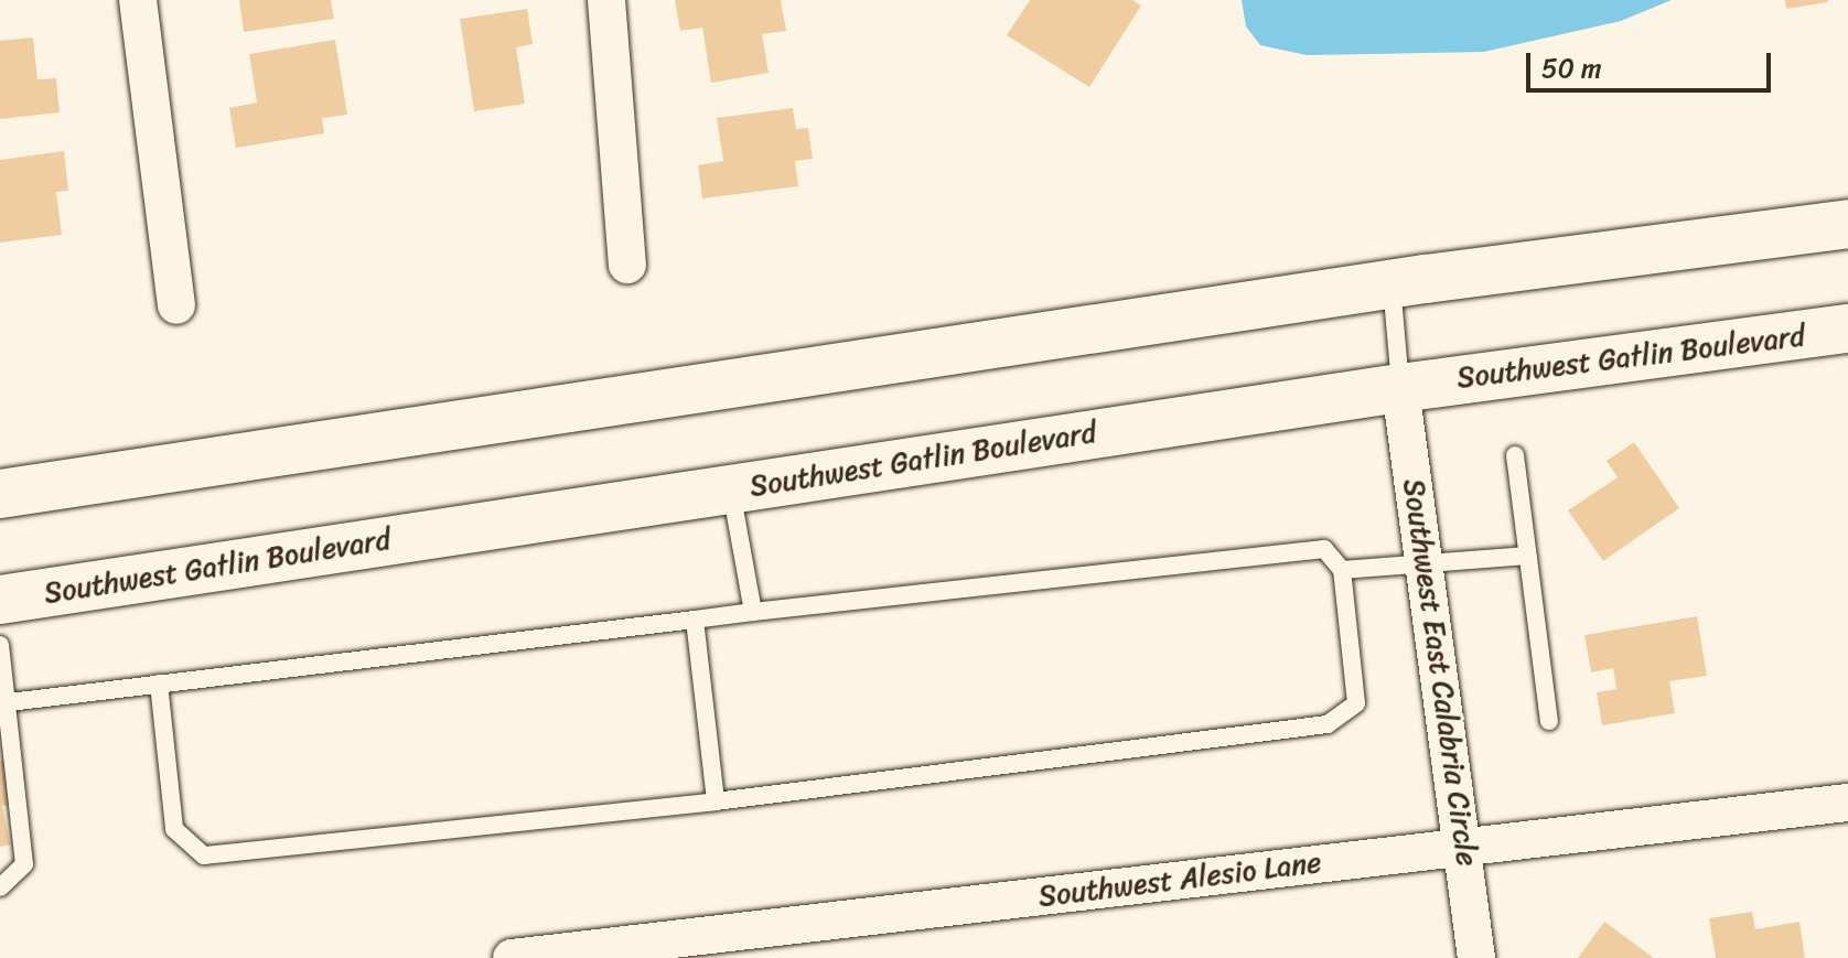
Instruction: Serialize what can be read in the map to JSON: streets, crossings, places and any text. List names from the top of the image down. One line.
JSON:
{"streets":{"main road":["Southwest Gatlin Boulevard"],"street":["Southwest East Calabria Circle","Southwest Alesio Lane"]},"crossings":[["Southwest Gatlin Boulevard","Southwest East Calabria Circle"],["Southwest East Calabria Circle","Southwest Alesio Lane"]],"scale_bar":"50 m"}
